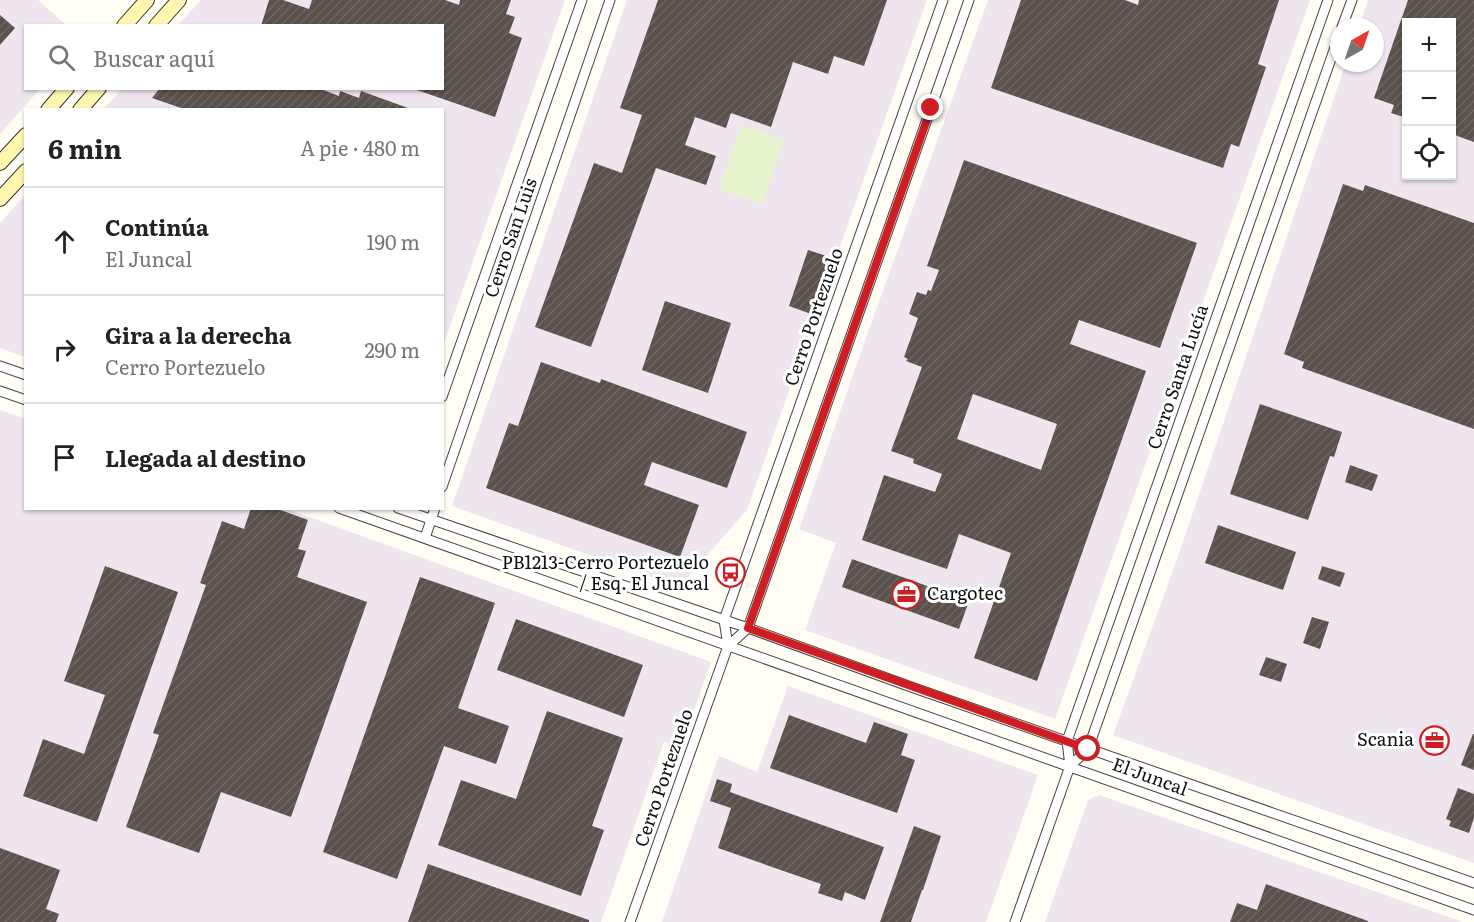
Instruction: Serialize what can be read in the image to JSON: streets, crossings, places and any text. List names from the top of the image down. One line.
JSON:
{"streets":{"street":["Cerro San Luis","Cerro Portezuelo","Cerro Santa Lucía","El Juncal"]},"crossings":[["Cerro Portezuelo","El Juncal"],["Cerro Santa Lucía","El Juncal"]],"places":{"bus stop":["PB1213-Cerro Portezuelo / Esq. El Juncal"],"office":["Cargotec","Scania"]},"north":"top right","page":{"map_buttons":["+","−"],"search":"Buscar aquí","heading":["6 min","A pie · 480 m"],"list":[["Continúa","El Juncal","190 m"],["Gira a la derecha","Cerro Portezuelo","290 m"],"Llegada al destino"]}}
